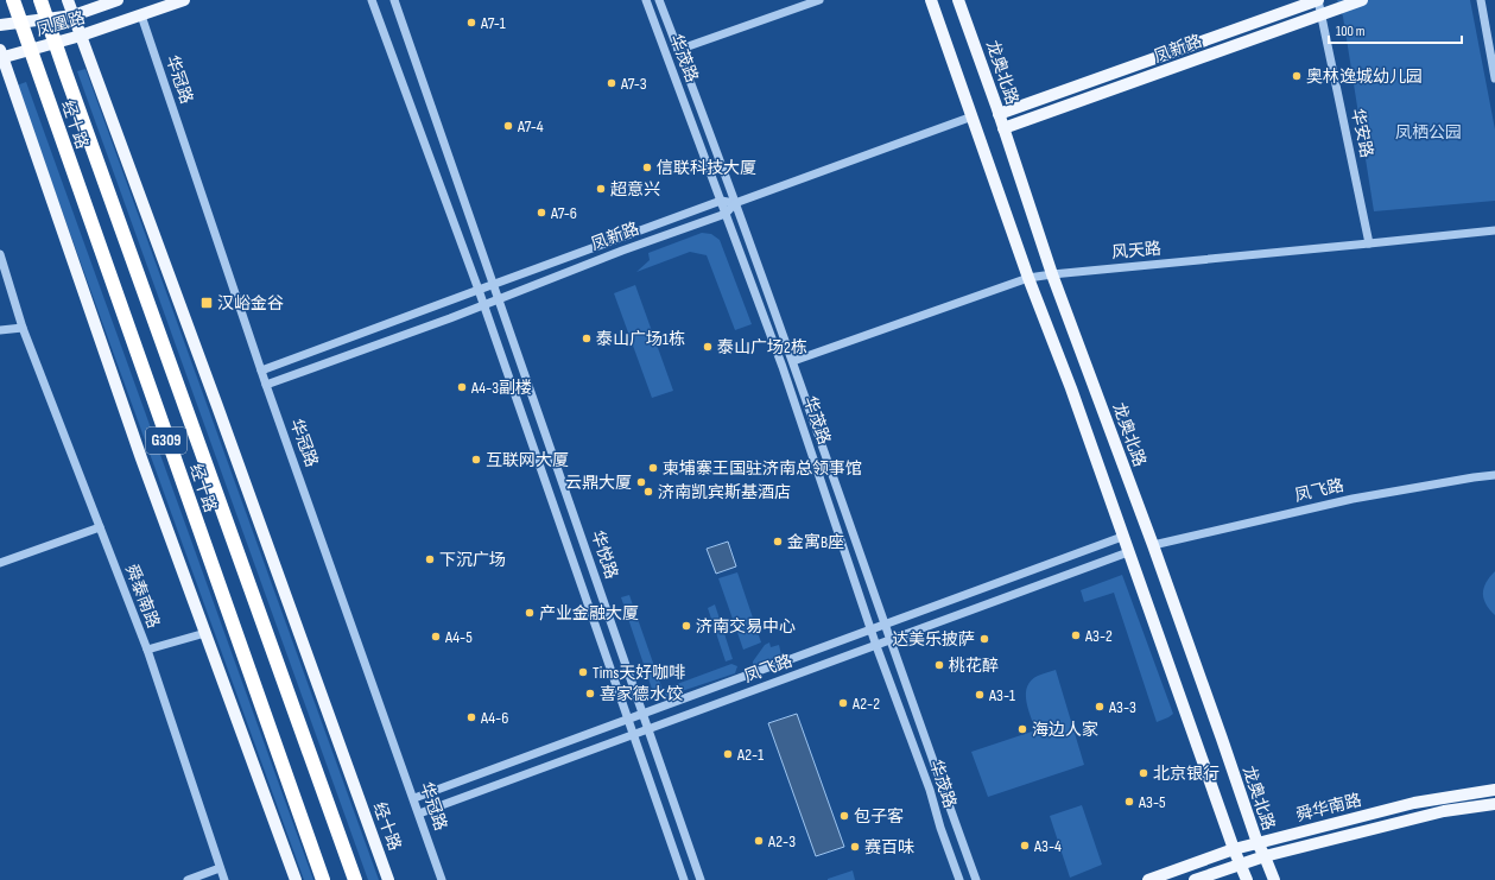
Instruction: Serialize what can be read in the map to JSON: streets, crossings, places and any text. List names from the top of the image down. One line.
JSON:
{"streets":{"highway":["经十路","G309"],"main road":["凤凰路","凤新路","龙奥北路","舜华南路"],"street":["华茂路","华冠路","华安路","风天路","凤飞路","华悦路","舜泰南路"]},"crossings":[["凤凰路","华冠路"],["凤凰路","经十路"],["凤凰路","G309"],["凤新路","华茂路"],["凤新路","龙奥北路"],["凤新路","华冠路"],["凤新路","华安路"],["凤新路","华悦路"],["华茂路","风天路"],["华茂路","凤飞路"],["龙奥北路","风天路"],["龙奥北路","凤飞路"],["龙奥北路","舜华南路"],["华冠路","凤飞路"],["经十路","G309"],["华安路","风天路"],["凤飞路","华悦路"]],"parks":["凤栖公园"],"places":{"other":["A7-1","奥林逸城幼儿园","A7-3","A7-4","信联科技大厦","超意兴","A7-6","泰山广场1栋","泰山广场2栋","A4-3副楼","互联网大厦","柬埔寨王国驻济南总领事馆","云鼎大厦","济南凯宾斯基酒店","金寓B座","下沉广场","产业金融大厦","济南交易中心","A3-2","A4-5","达美乐披萨","桃花醉","Tims天好咖啡","喜家德水饺","A3-1","A2-2","A3-3","A4-6","海边人家","A2-1","北京银行","A3-5","包子客","A2-3","A3-4","赛百味"],"transit":["汉峪金谷"]},"scale_bar":"100 m"}
